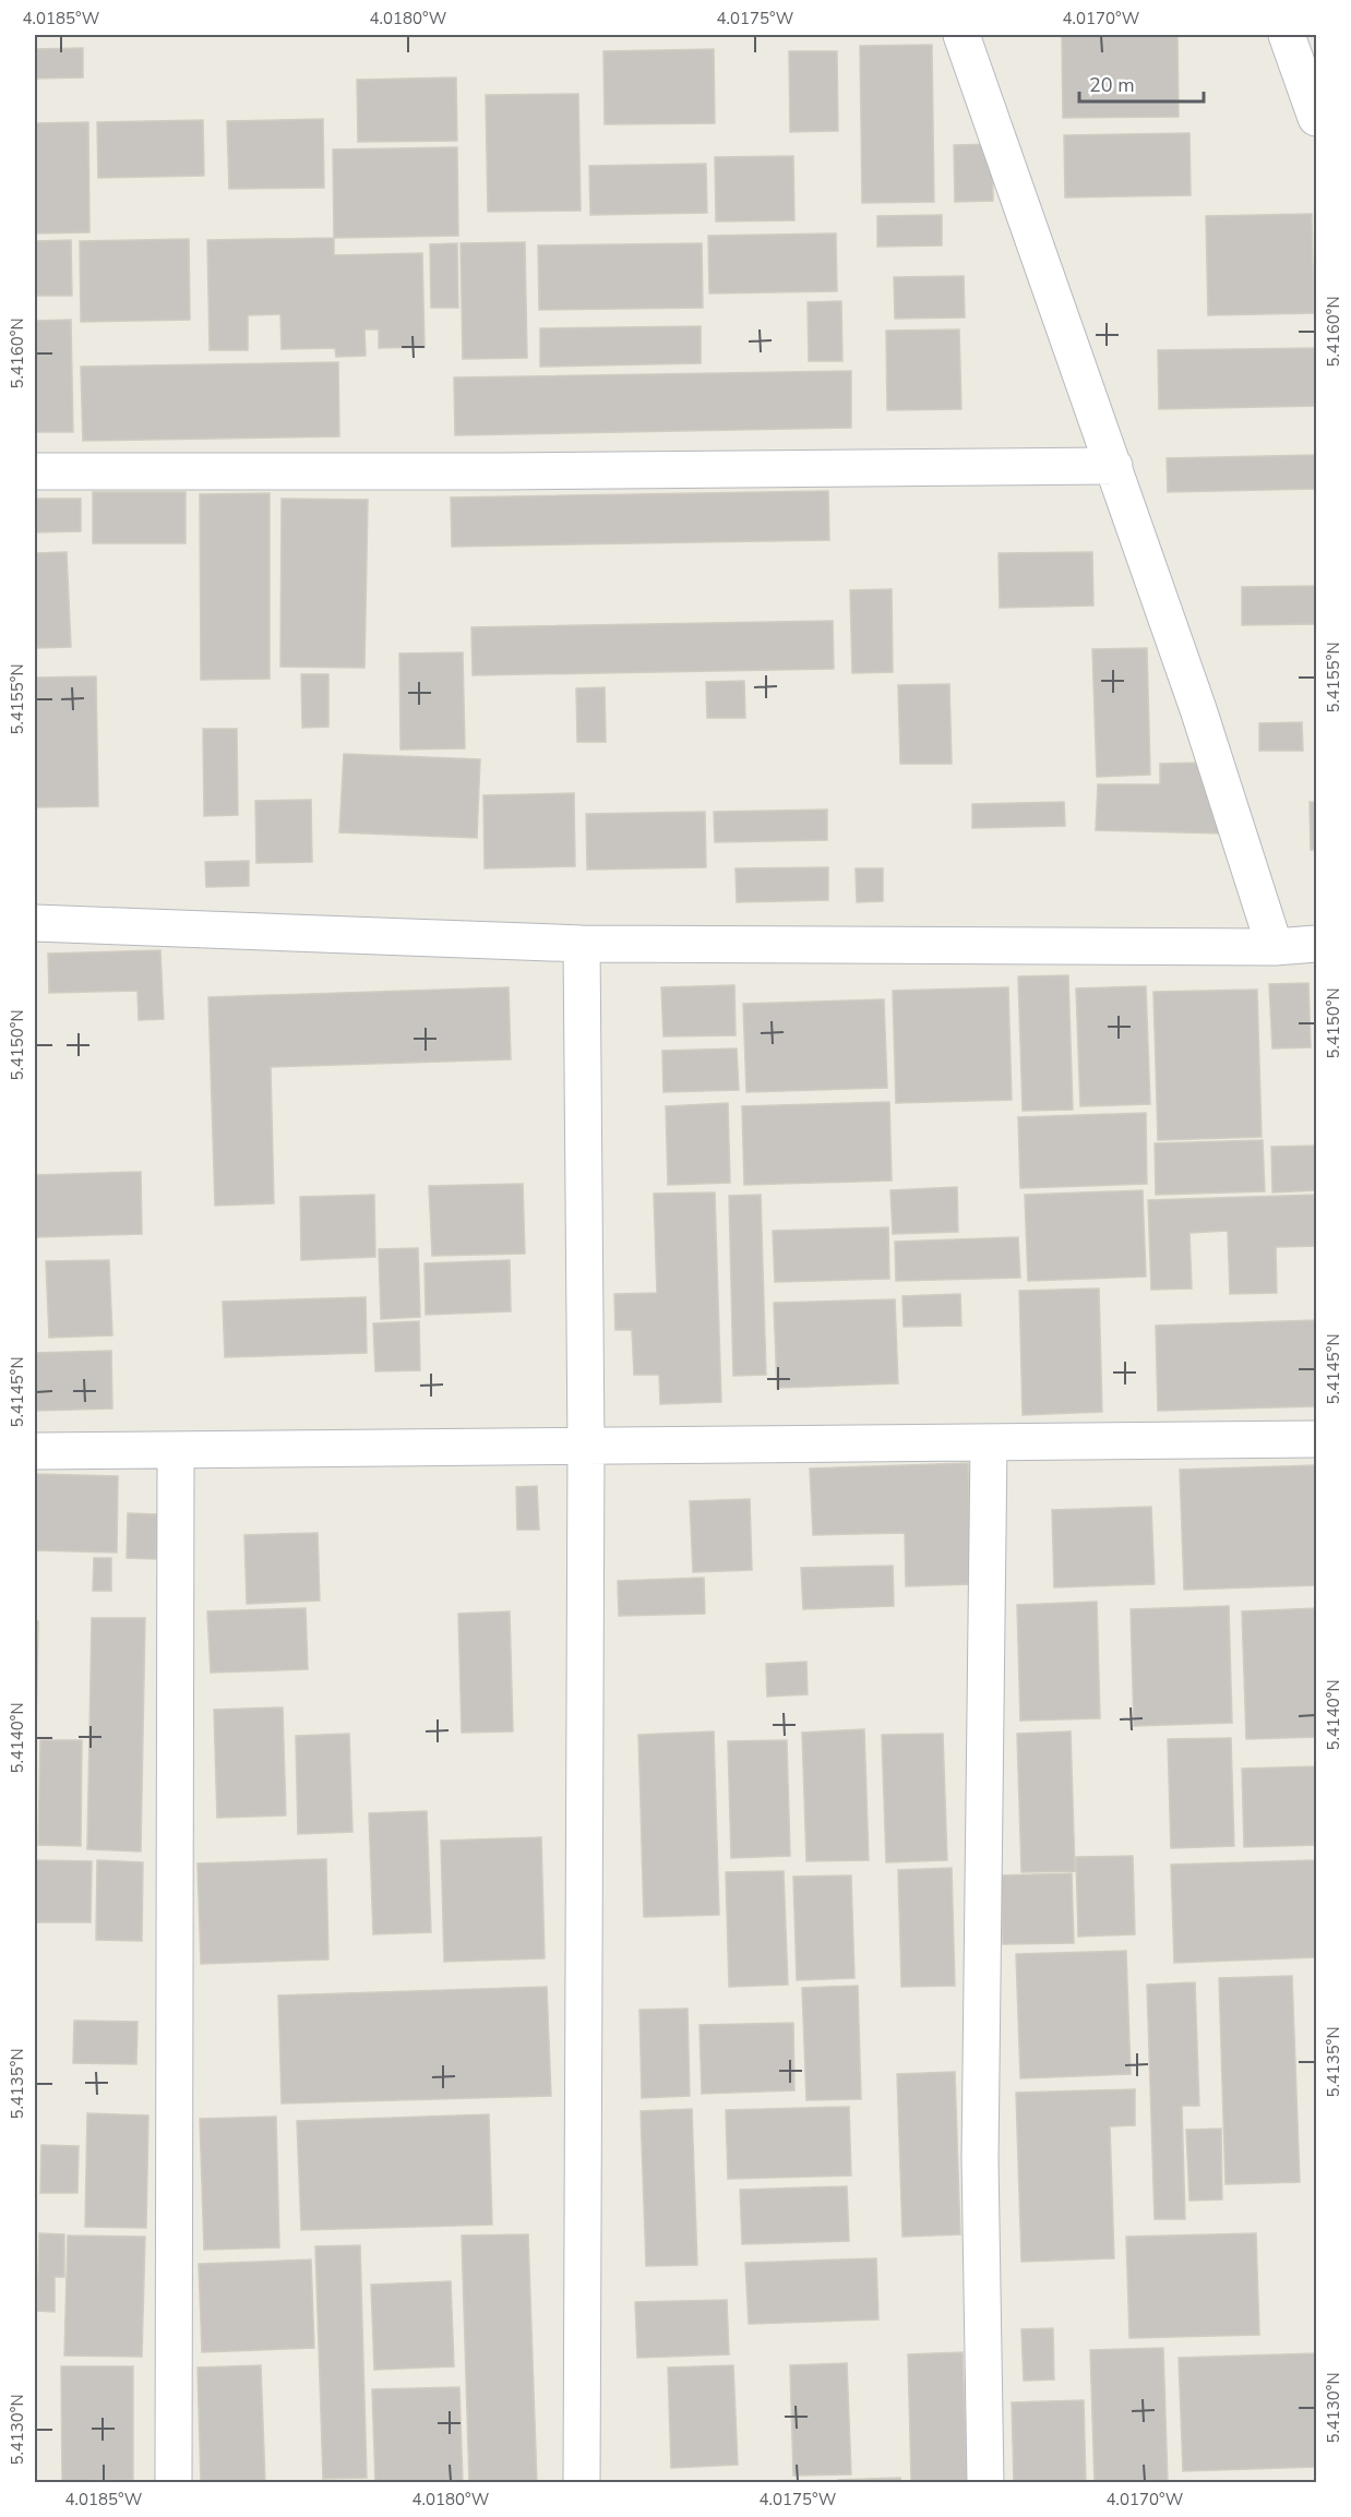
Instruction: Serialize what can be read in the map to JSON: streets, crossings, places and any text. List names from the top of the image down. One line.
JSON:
{"scale_bar":"20 m","coordinates":["4.0185°W","4.0180°W","4.0175°W","4.0170°W","5.4160°N","5.4155°N","5.4150°N","5.4145°N","5.4140°N","5.4135°N","5.4130°N"]}
